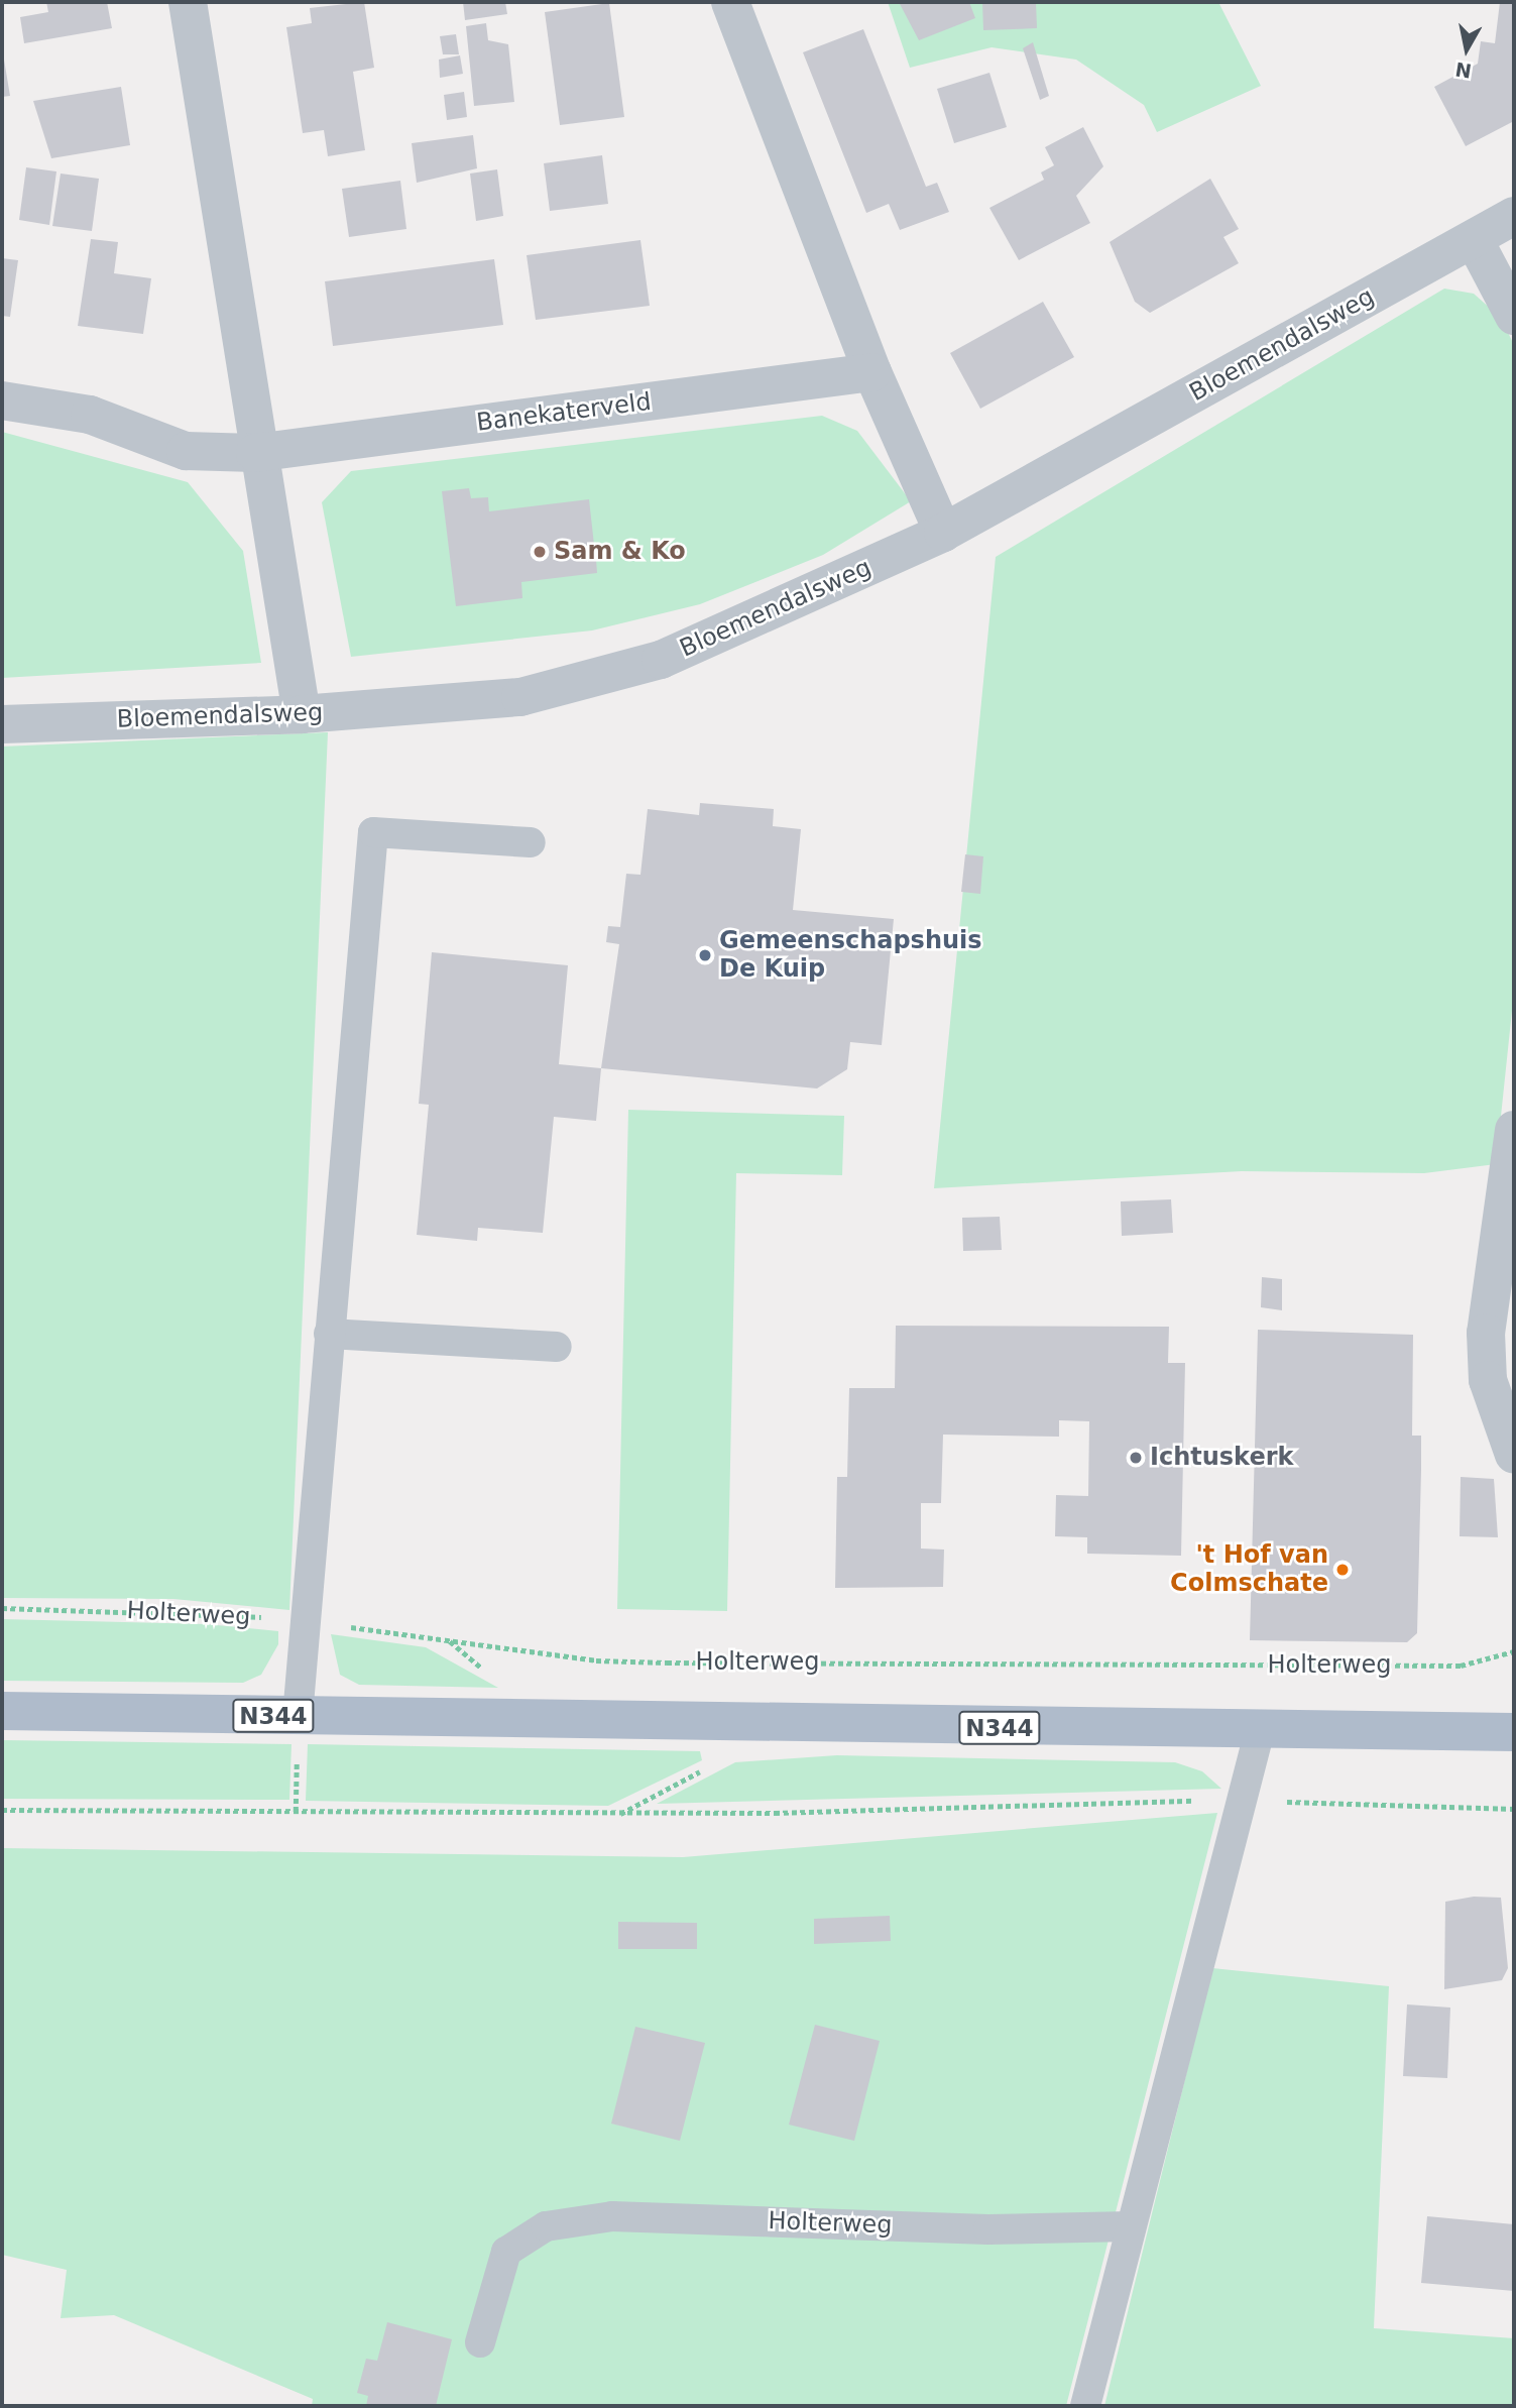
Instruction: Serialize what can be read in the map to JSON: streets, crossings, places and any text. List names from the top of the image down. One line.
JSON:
{"streets":{"main road":["N344"],"street":["Bloemendalsweg","Banekaterveld"],"lane":["Holterweg"]},"places":["Sam & Ko","Gemeenschapshuis De Kuip","Ichtuskerk","'t Hof van Colmschate"],"north":"bottom"}
